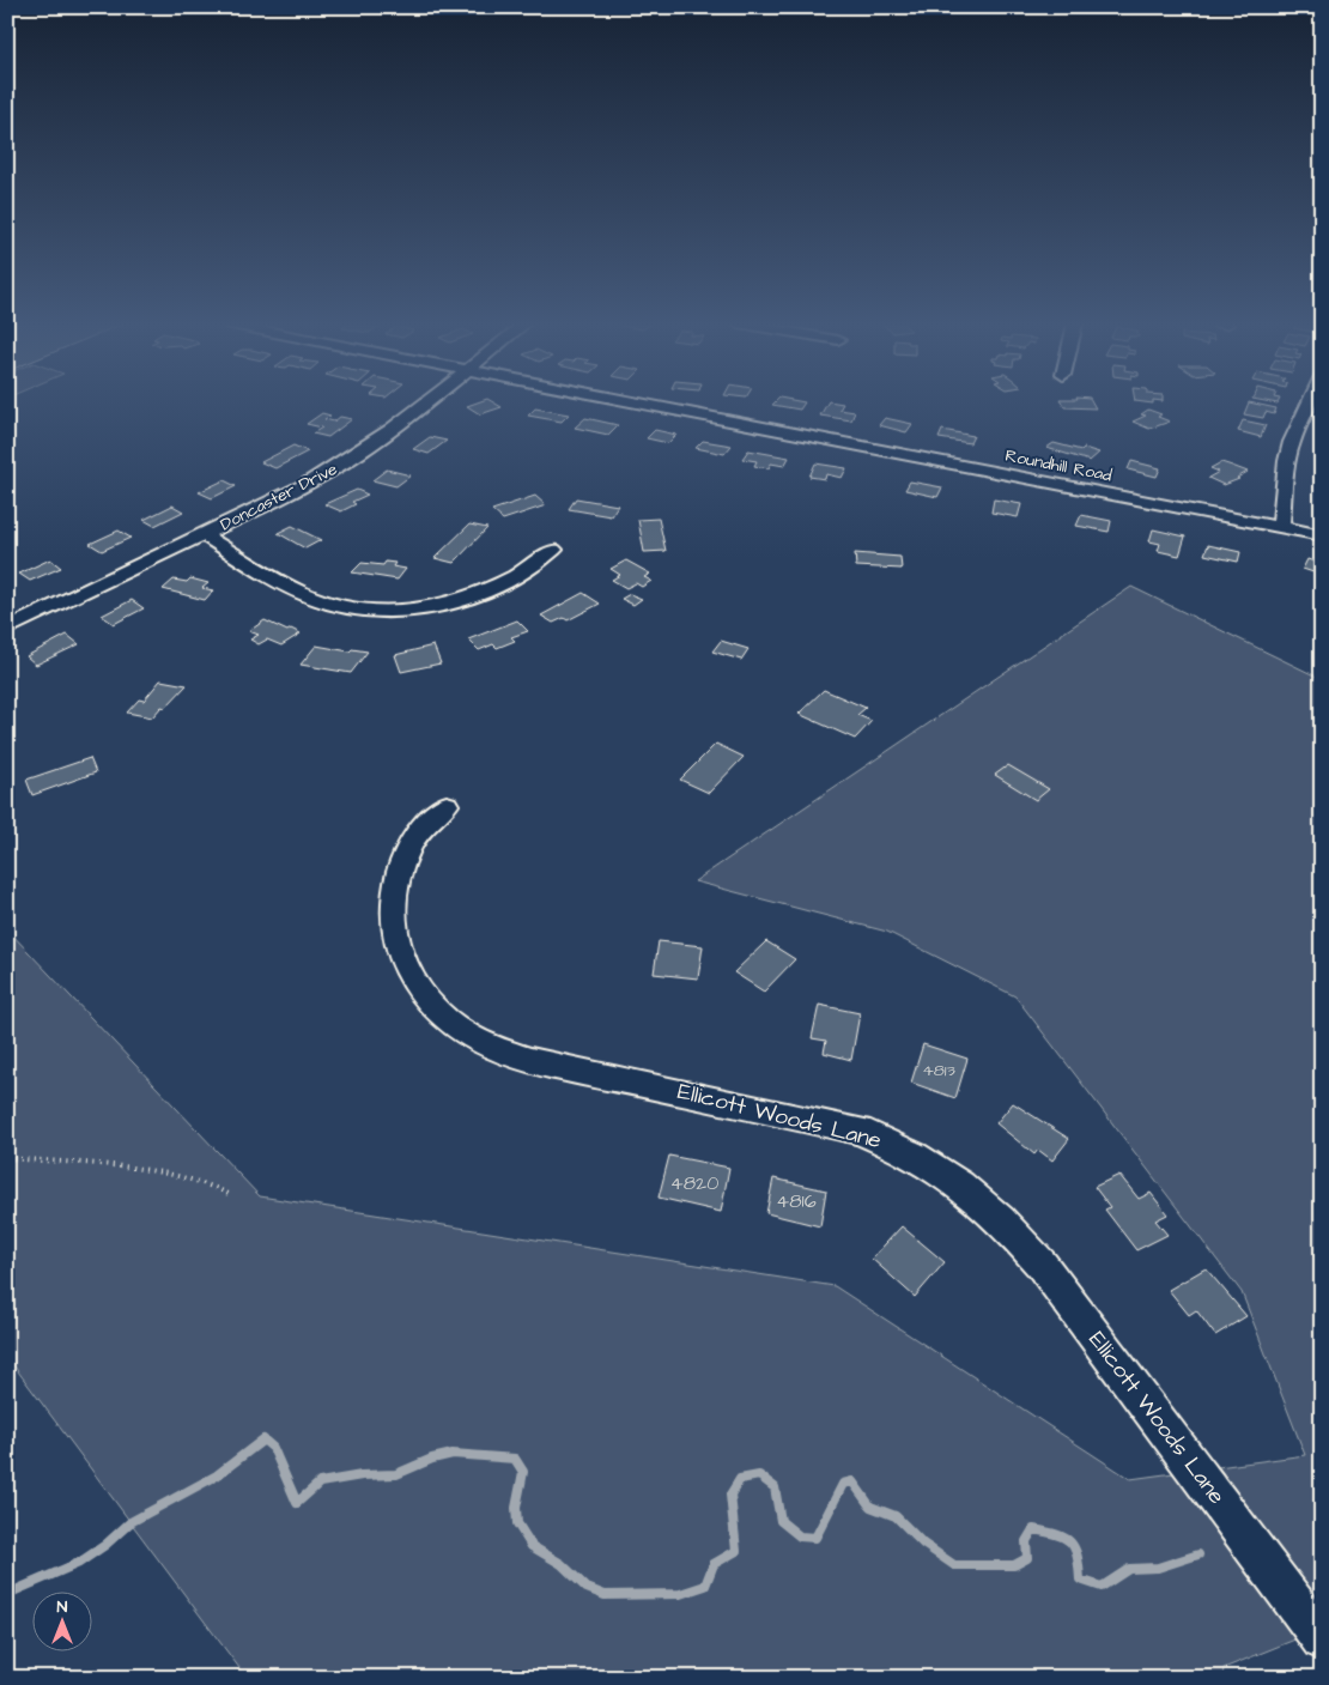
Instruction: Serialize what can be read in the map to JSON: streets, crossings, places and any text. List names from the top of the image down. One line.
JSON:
{"streets":{"street":["Roundhill Road","Doncaster Drive","Ellicott Woods Lane"]},"house_numbers":["4813","4820","4816"],"north":"top"}
